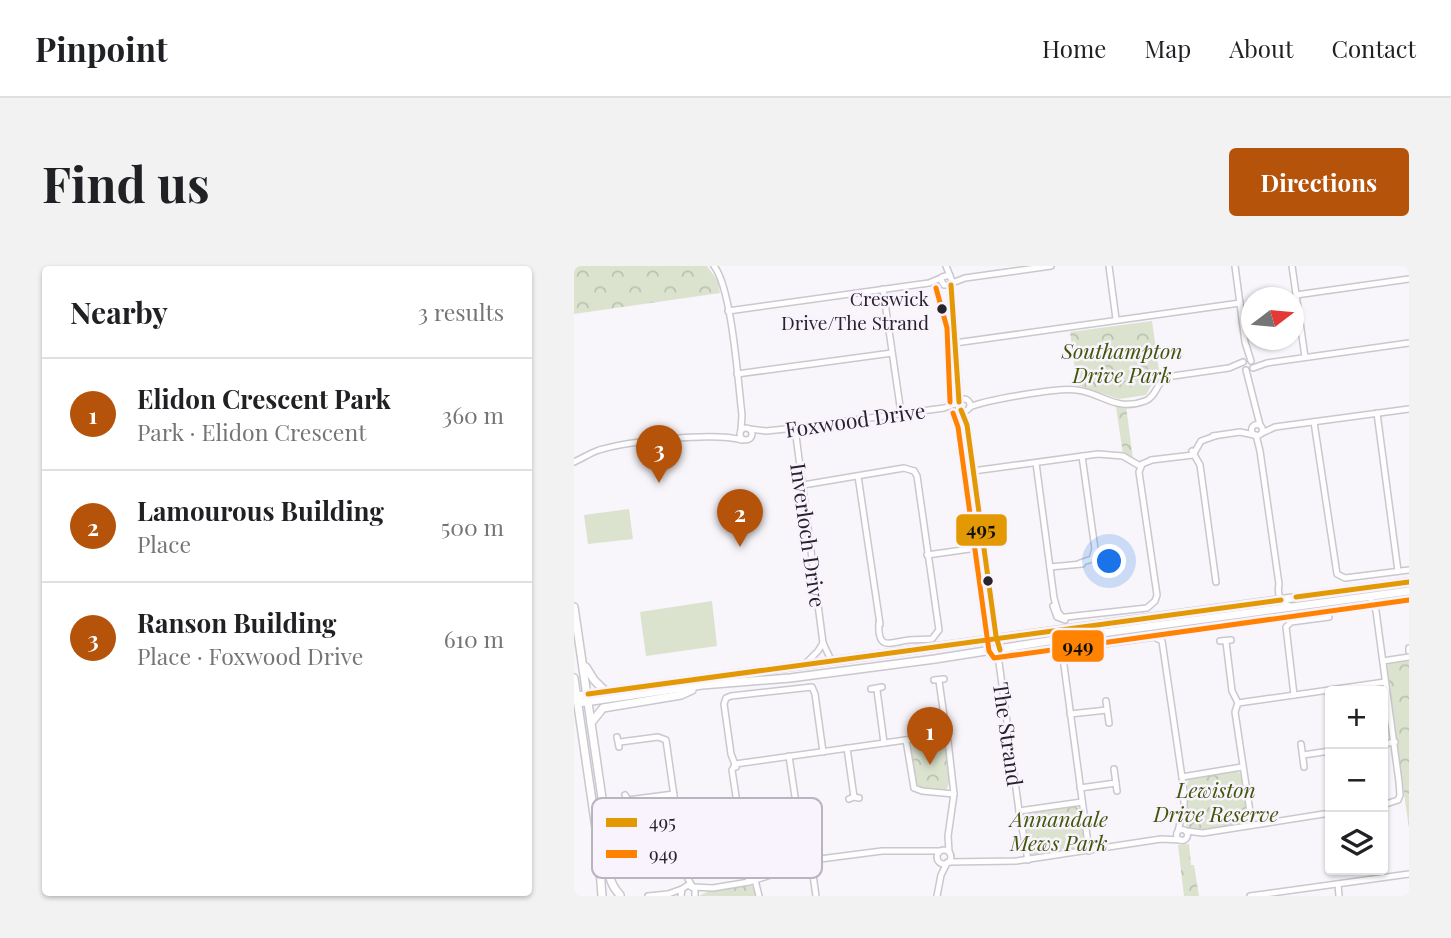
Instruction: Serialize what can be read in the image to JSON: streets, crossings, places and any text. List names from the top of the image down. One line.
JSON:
{"streets":{"street":["Foxwood Drive","Inverloch Drive","The Strand"]},"crossings":[["Foxwood Drive","Inverloch Drive"],["Foxwood Drive","The Strand"]],"parks":["Southampton Drive Park","Lewiston Drive Reserve","Annandale Mews Park"],"places":["Creswick Drive/The Strand"],"lines":["transit line 495","transit line 949"],"legend":["495","949"],"north":"right","page":{"header":"Pinpoint","nav":["Home","Map","About","Contact"],"buttons":"Directions","title":"Find us","heading":["Nearby","3 results"],"list":[{"mark":"1","name":"Elidon Crescent Park","note":"Park · Elidon Crescent","value":"360 m"},{"mark":"2","name":"Lamourous Building","note":"Place","value":"500 m"},{"mark":"3","name":"Ranson Building","note":"Place · Foxwood Drive","value":"610 m"}],"pins":["3","2","1"],"map_buttons":["+","−"]}}
